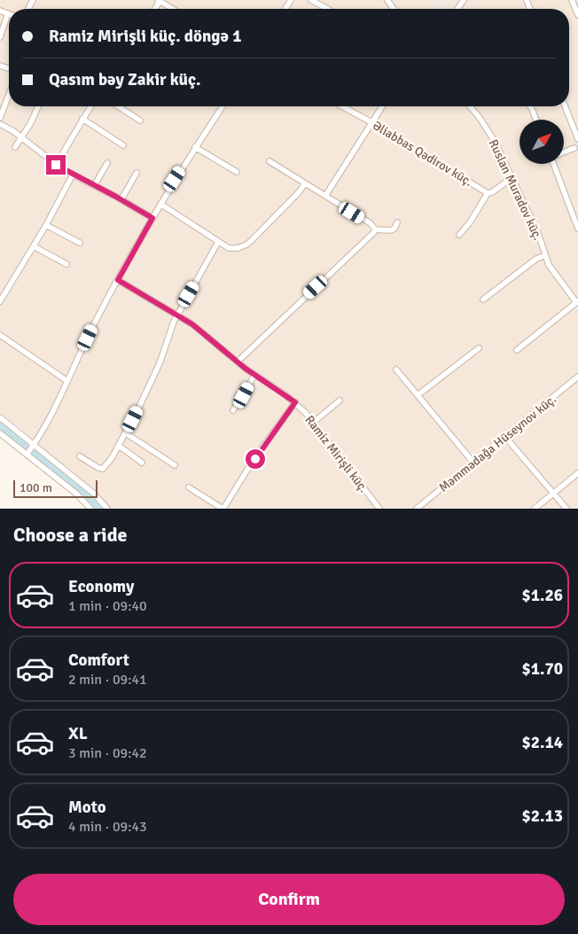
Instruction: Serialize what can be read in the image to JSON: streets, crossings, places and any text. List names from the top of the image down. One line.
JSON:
{"streets":{"street":["Əliabbas Qədirov küç.","Ruslan Muradov küç.","Məmmədağa Hüseynov küç.","Ramiz Mirişli küç."]},"scale_bar":"100 m","north":"top right","page":{"banner":["Ramiz Mirişli küç. döngə 1","Qasım bəy Zakir küç."],"scale":"100 m","heading":"Choose a ride","list":[{"name":"Economy","note":"1 min · 09:40","value":"$1.26"},{"name":"Comfort","note":"2 min · 09:41","value":"$1.70"},{"name":"XL","note":"3 min · 09:42","value":"$2.14"},{"name":"Moto","note":"4 min · 09:43","value":"$2.13"}],"buttons":"Confirm"}}
